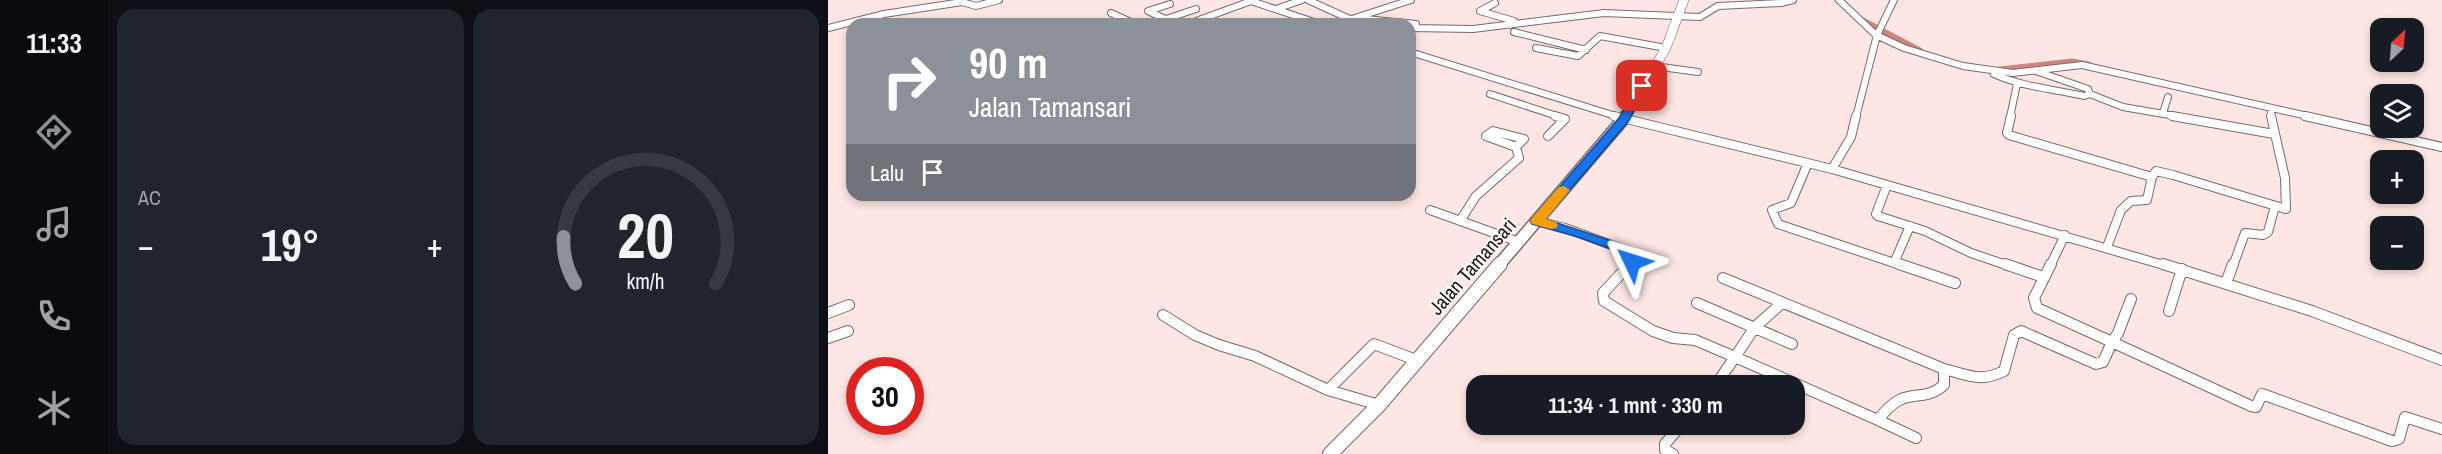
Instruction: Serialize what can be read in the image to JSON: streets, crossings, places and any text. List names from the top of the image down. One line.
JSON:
{"streets":{"main road":["Jalan Tamansari"]},"north":"top right","page":{"tabs":"11:33","tile":"AC","map_buttons":["+","−"],"turn":["90 m","Jalan Tamansari"],"then":"Lalu","heat":["−","19°","+"],"limit":"30","trip":"11:34 · 1 mnt · 330 m","gauge":["20","km/h"]}}
